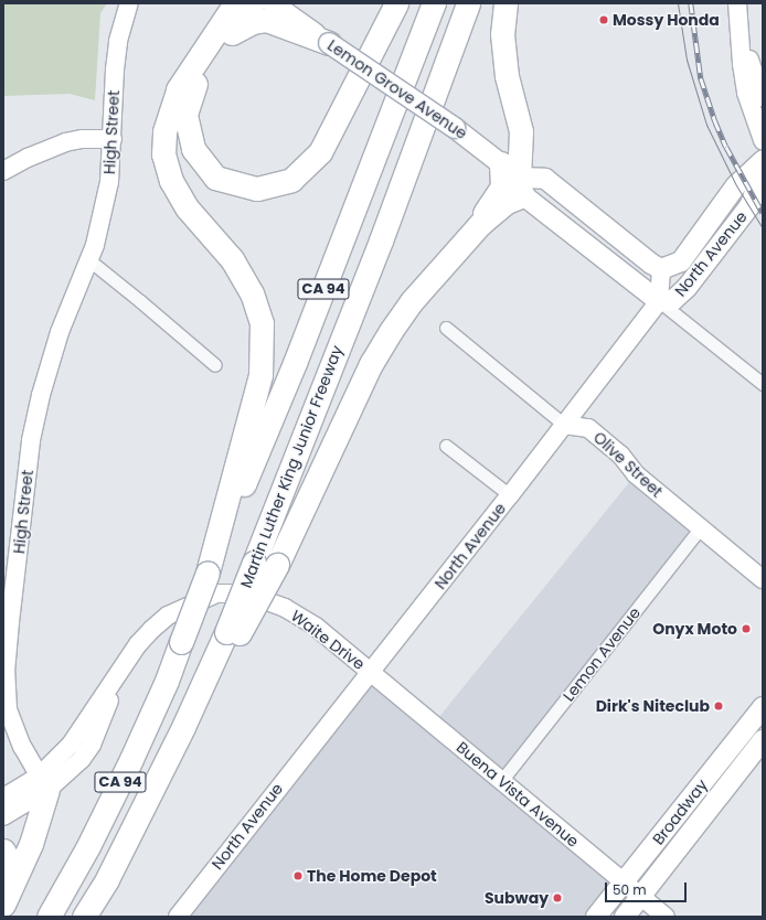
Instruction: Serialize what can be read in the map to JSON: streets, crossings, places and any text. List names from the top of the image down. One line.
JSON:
{"streets":{"highway":["CA 94","Martin Luther King Junior Freeway"],"main road":["Lemon Grove Avenue","High Street","North Avenue","Olive Street","Waite Drive","Buena Vista Avenue","Broadway"],"street":["Lemon Avenue"]},"crossings":[["Lemon Grove Avenue","North Avenue"],["High Street","Waite Drive"],["North Avenue","Olive Street"],["North Avenue","Waite Drive"],["North Avenue","Buena Vista Avenue"],["CA 94","Martin Luther King Junior Freeway"],["Olive Street","Lemon Avenue"],["Waite Drive","Buena Vista Avenue"],["Lemon Avenue","Buena Vista Avenue"],["Buena Vista Avenue","Broadway"]],"places":["Mossy Honda","Onyx Moto","Dirk's Niteclub","The Home Depot","Subway"],"scale_bar":"50 m"}
